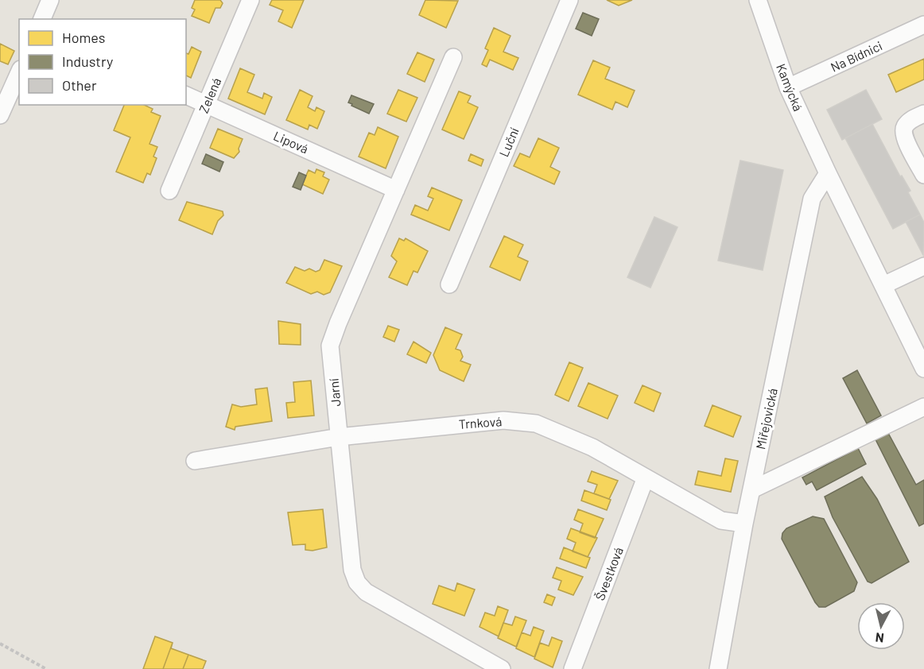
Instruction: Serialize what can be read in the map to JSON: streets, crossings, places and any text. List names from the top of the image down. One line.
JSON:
{"streets":{"street":["Na Bídnici","Kamýcká","Zelená","Lipová","Luční","Jarní","Miřejovická","Trnková","Švestková"]},"crossings":[["Na Bídnici","Kamýcká"],["Kamýcká","Miřejovická"],["Zelená","Lipová"],["Lipová","Jarní"],["Jarní","Trnková"],["Miřejovická","Trnková"],["Trnková","Švestková"]],"legend":["Homes","Industry","Other"],"north":"bottom"}
